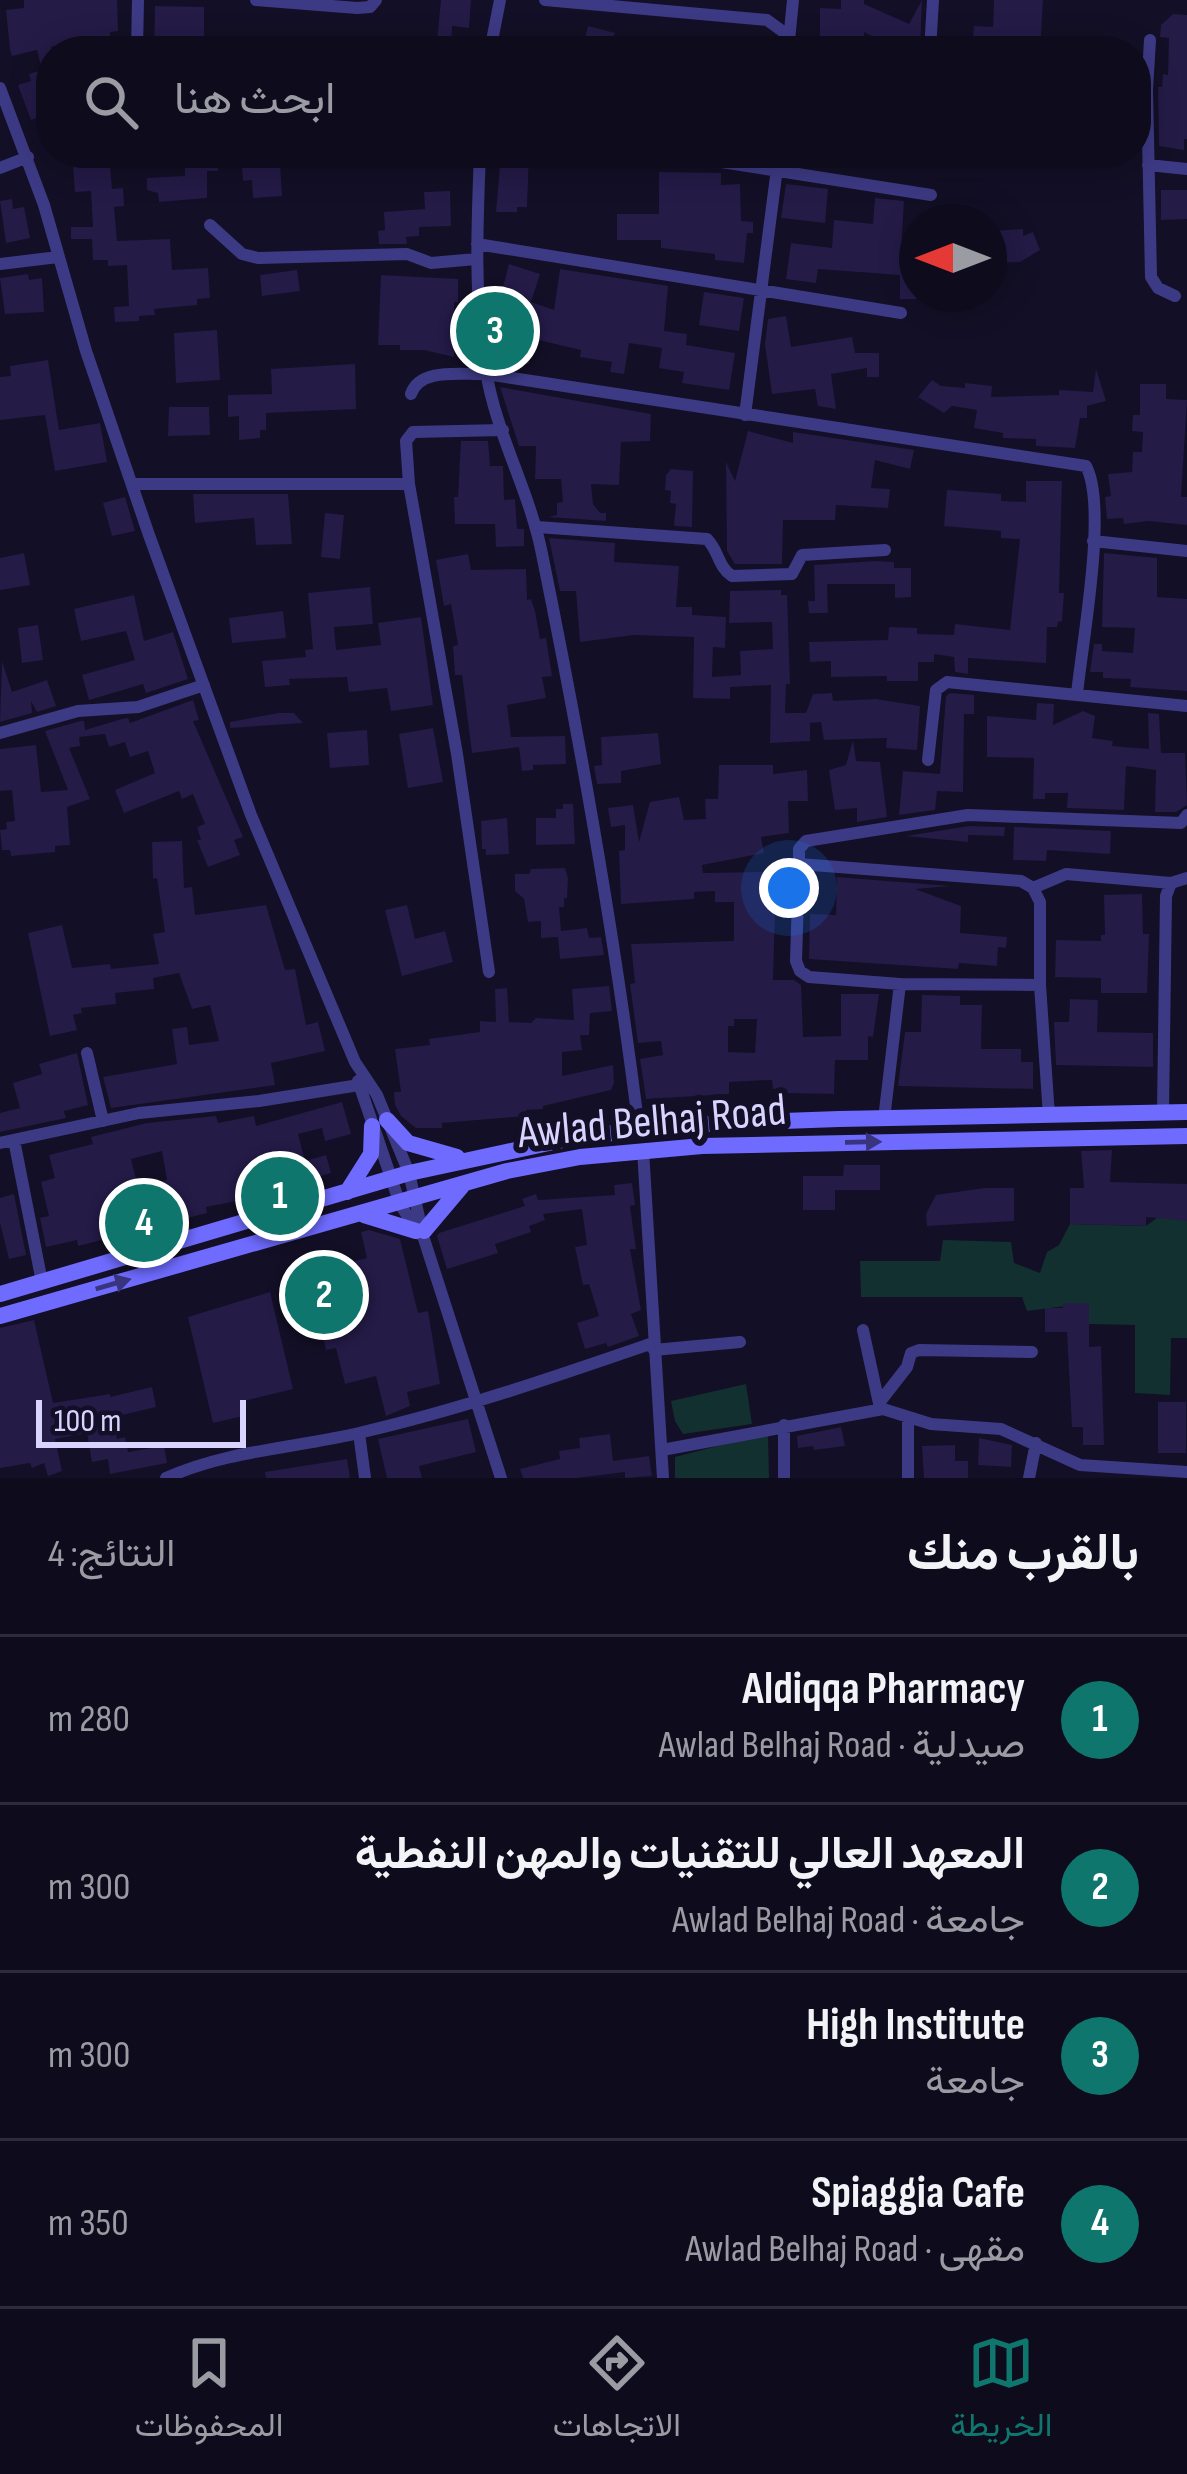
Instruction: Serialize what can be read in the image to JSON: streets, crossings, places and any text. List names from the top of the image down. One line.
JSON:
{"streets":{"main road":["Awlad Belhaj Road"]},"scale_bar":"100 m","north":"left","page":{"search":"ابحث هنا","pins":["3","1","4","2"],"scale":"100 m","heading":["بالقرب منك","النتائج: 4"],"list":[{"mark":"1","name":"Aldiqqa Pharmacy","note":"صيدلية · Awlad Belhaj Road","value":"280 m"},{"mark":"2","name":"المعهد العالي للتقنيات والمهن النفطية","note":"جامعة · Awlad Belhaj Road","value":"300 m"},{"mark":"3","name":"High Institute","note":"جامعة","value":"300 m"},{"mark":"4","name":"Spiaggia Cafe","note":"مقهى · Awlad Belhaj Road","value":"350 m"}],"nav":["الخريطة","الاتجاهات","المحفوظات"]}}
